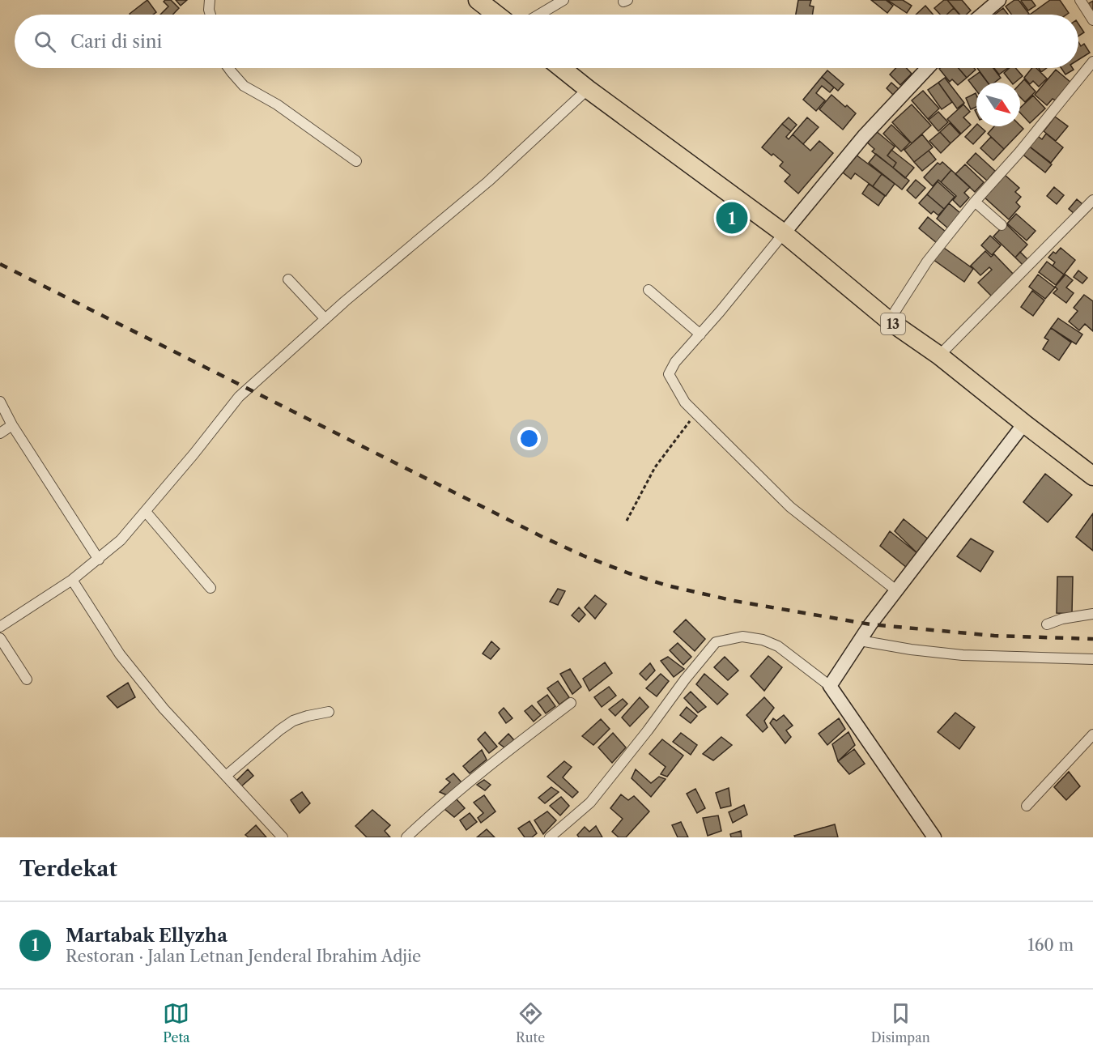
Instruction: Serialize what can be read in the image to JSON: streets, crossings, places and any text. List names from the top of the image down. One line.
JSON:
{"streets":{"highway":["13"]},"north":"bottom right","page":{"search":"Cari di sini","pins":"1","heading":"Terdekat","list":[{"mark":"1","name":"Martabak Ellyzha","note":"Restoran · Jalan Letnan Jenderal Ibrahim Adjie","value":"160 m"}],"nav":["Peta","Rute","Disimpan"]}}
